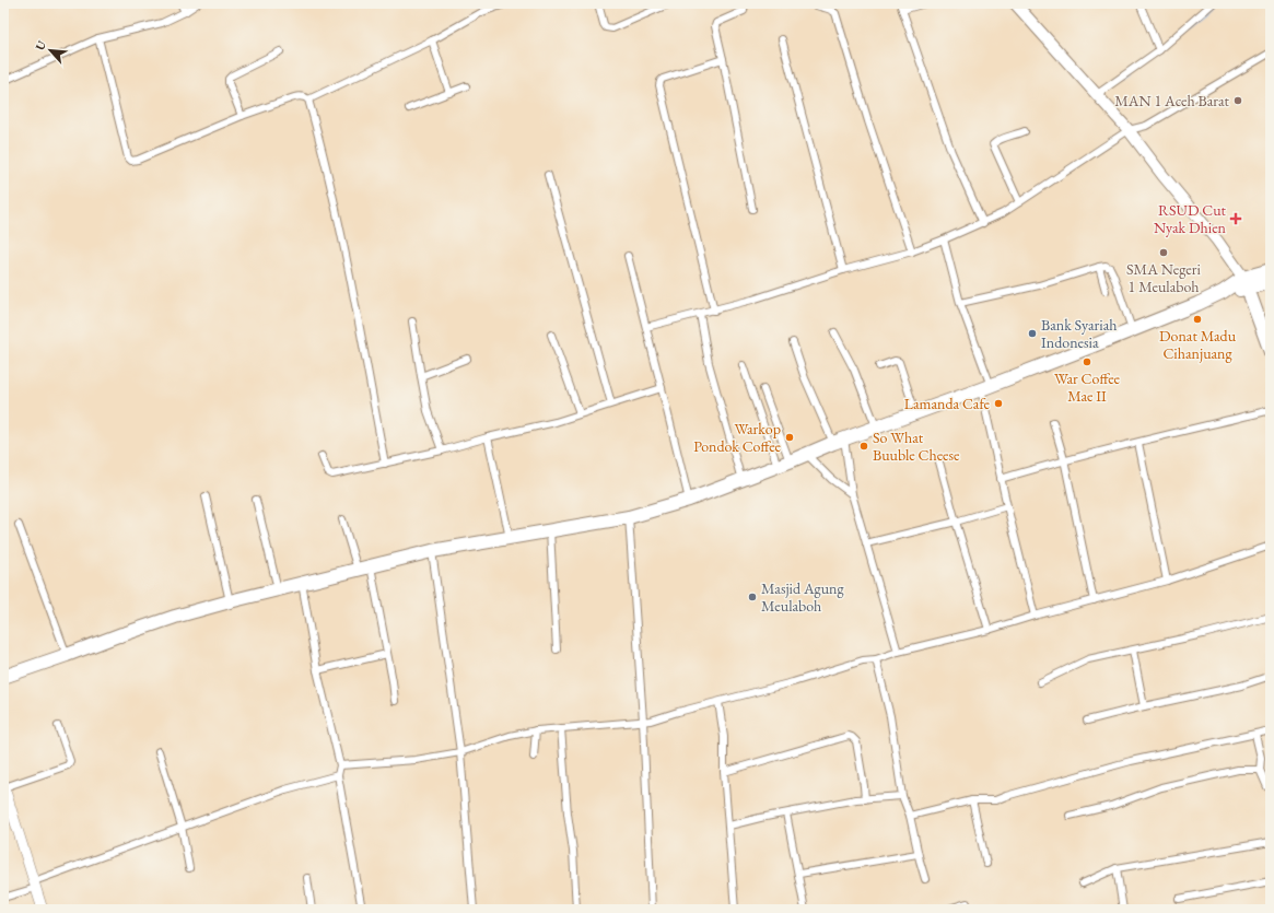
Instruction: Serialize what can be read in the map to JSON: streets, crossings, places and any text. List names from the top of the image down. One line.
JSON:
{"places":{"other":["MAN 1 Aceh Barat","SMA Negeri 1 Meulaboh","Donat Madu Cihanjuang","Bank Syariah Indonesia","War Coffee Mae II","Lamanda Cafe","Warkop Pondok Coffee","So What Buuble Cheese","Masjid Agung Meulaboh"],"health":["RSUD Cut Nyak Dhien"]},"north":"top left"}
